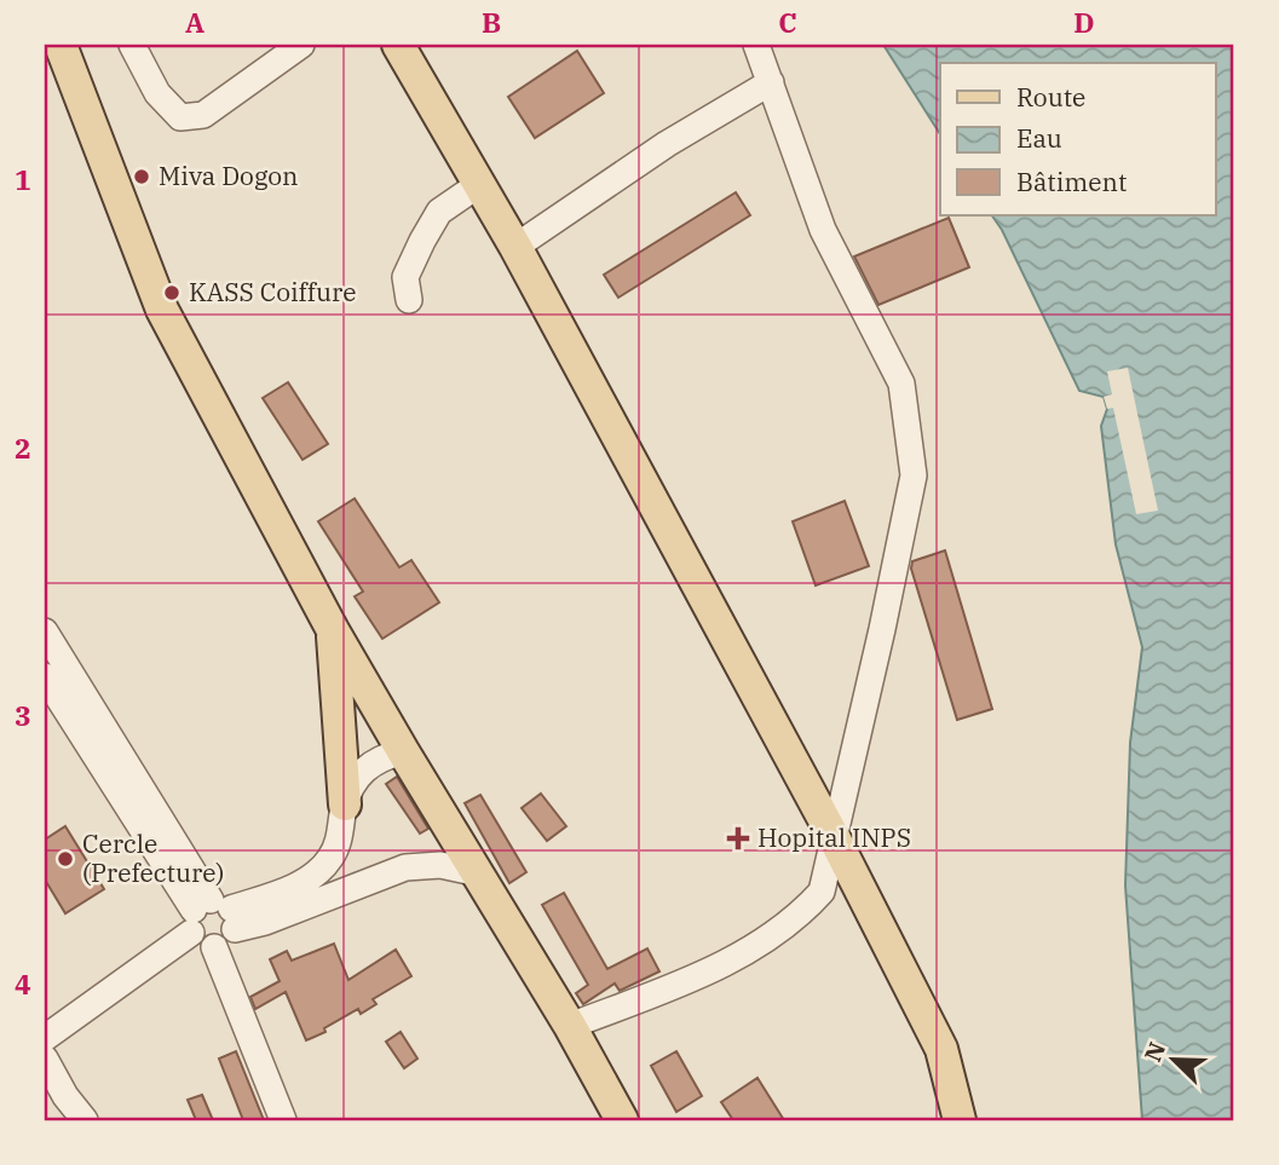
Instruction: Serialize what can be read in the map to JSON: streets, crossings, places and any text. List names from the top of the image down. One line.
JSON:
{"places":{"other":["Miva Dogon","KASS Coiffure","Cercle (Prefecture)"],"health":["Hopital INPS"]},"legend":["Route","Eau","Bâtiment"],"north":"top left","grid":{"columns":["A","B","C","D"],"rows":["1","2","3","4"]}}
